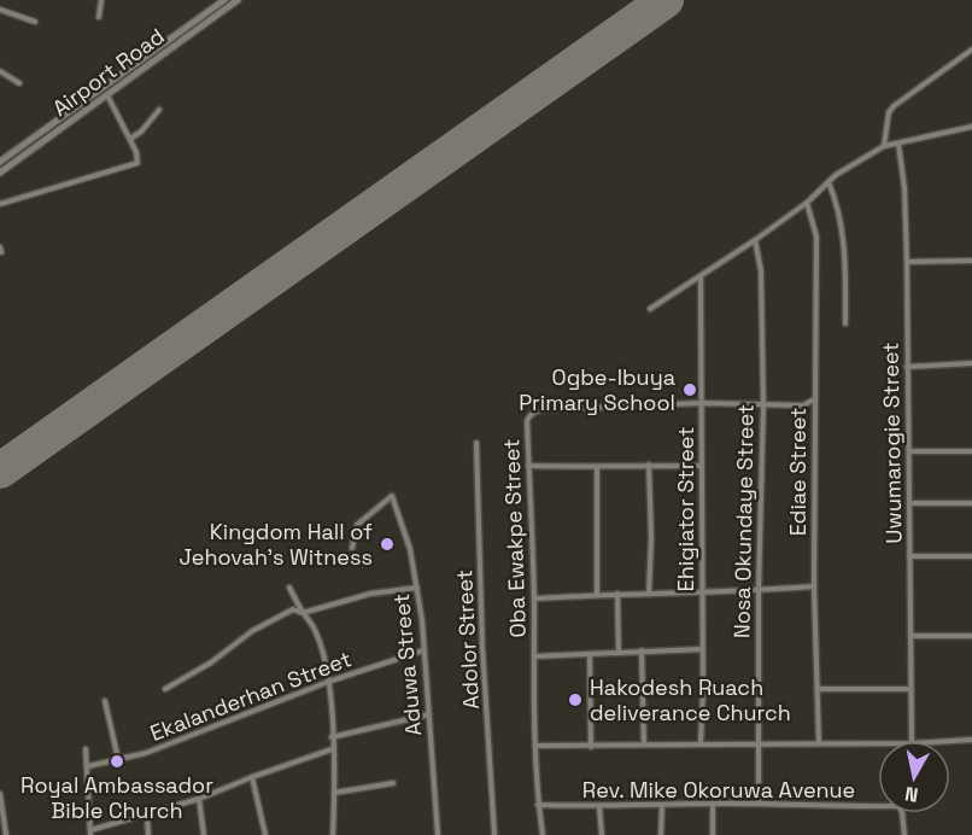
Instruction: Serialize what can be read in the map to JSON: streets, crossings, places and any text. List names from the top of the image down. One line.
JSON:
{"streets":{"main road":["Airport Road"],"street":["Uwumarogie Street","Ediae Street","Ehigiator Street","Nosa Okundaye Street","Oba Ewakpe Street","Adolor Street","Aduwa Street","Ekalanderhan Street","Rev. Mike Okoruwa Avenue"]},"crossings":[["Ehigiator Street","Oba Ewakpe Street"],["Nosa Okundaye Street","Rev. Mike Okoruwa Avenue"],["Oba Ewakpe Street","Rev. Mike Okoruwa Avenue"],["Aduwa Street","Ekalanderhan Street"]],"places":["Ogbe-Ibuya Primary School","Kingdom Hall of Jehovah's Witness","Hakodesh Ruach deliverance Church","Royal Ambassador Bible Church"],"north":"bottom"}
